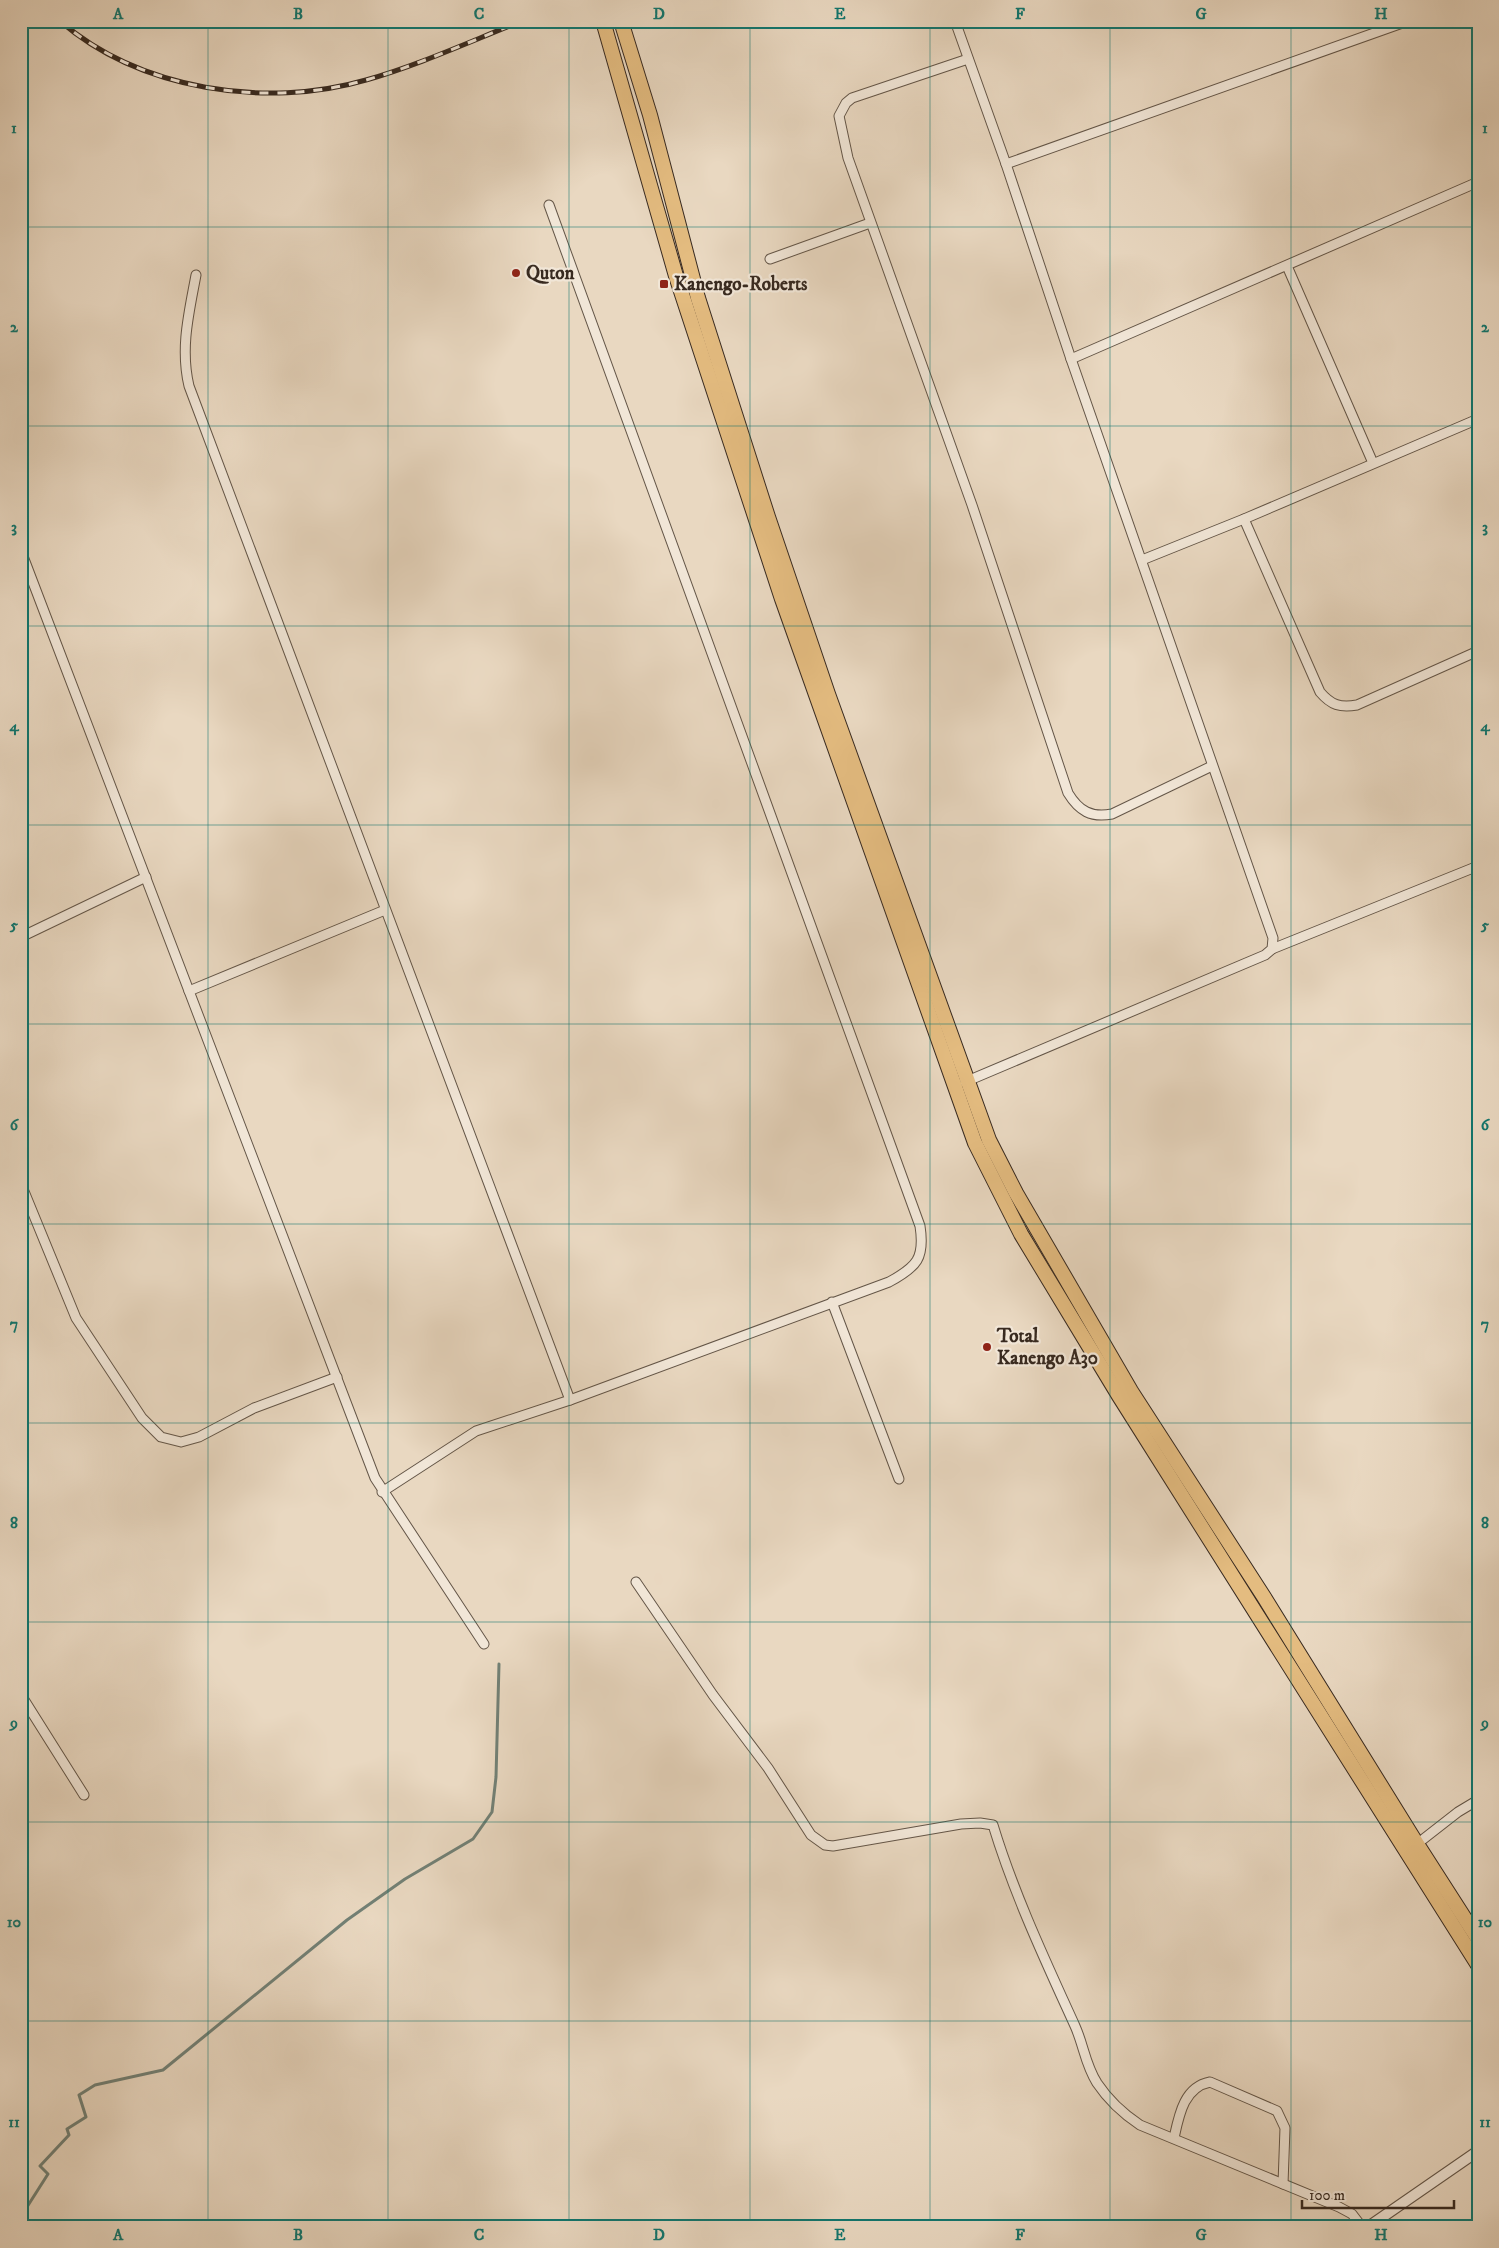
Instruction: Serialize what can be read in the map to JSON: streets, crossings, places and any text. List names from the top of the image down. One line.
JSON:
{"places":{"other":["Quton","Total Kanengo A30"],"transit":["Kanengo-Roberts"]},"scale_bar":"100 m","grid":{"columns":["A","B","C","D","E","F","G","H"],"rows":["1","2","3","4","5","6","7","8","9","10","11"]}}
